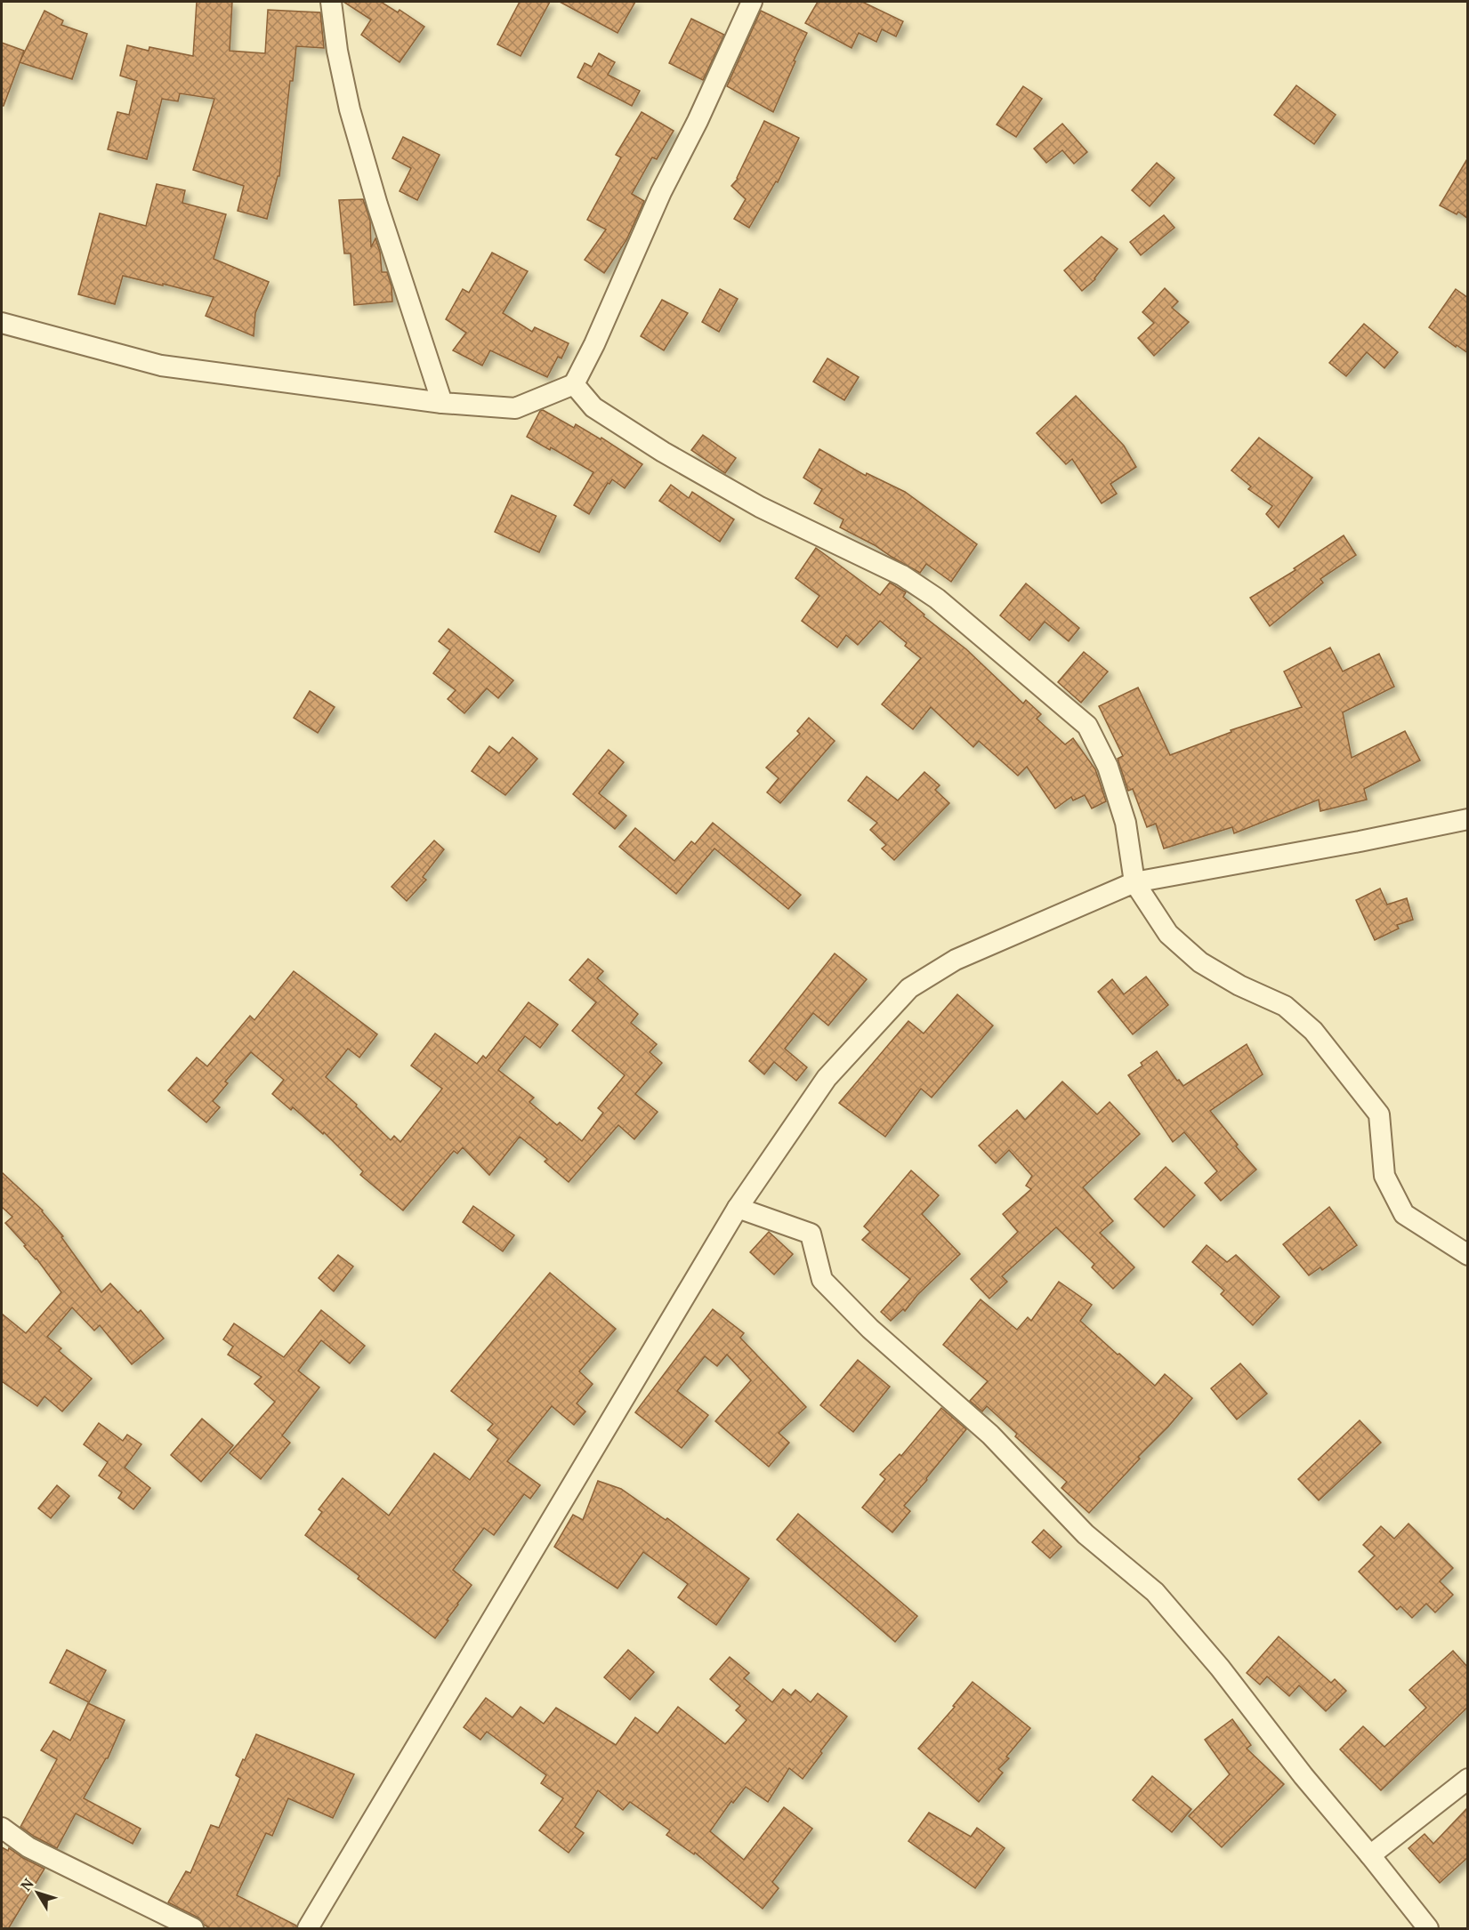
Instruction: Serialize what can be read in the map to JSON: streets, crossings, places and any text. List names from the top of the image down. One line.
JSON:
{"north":"top left"}
